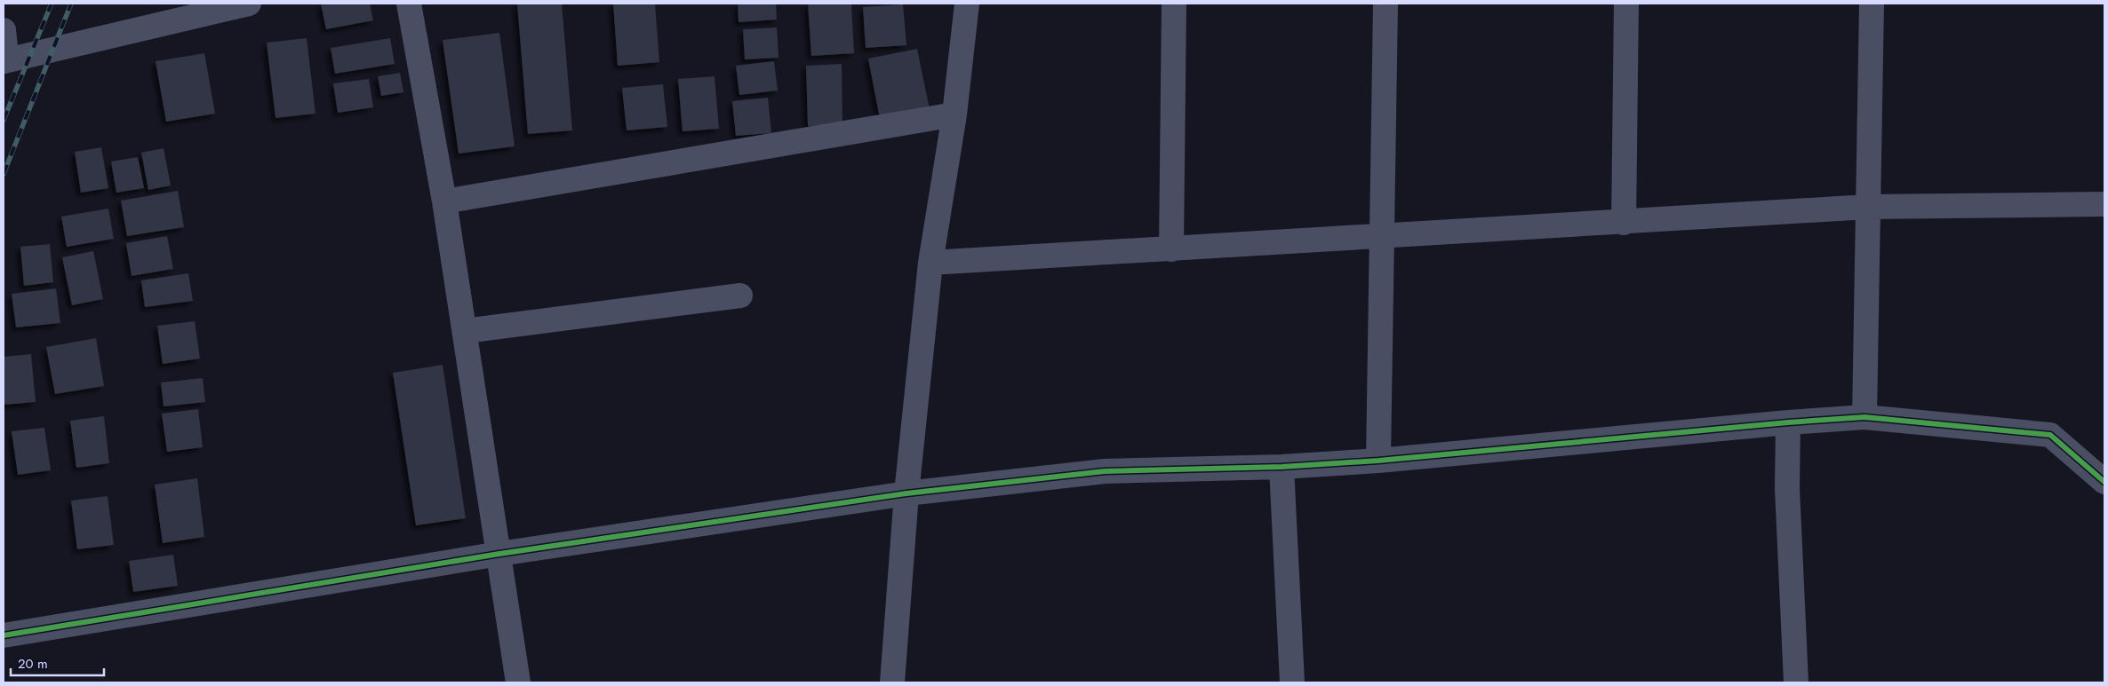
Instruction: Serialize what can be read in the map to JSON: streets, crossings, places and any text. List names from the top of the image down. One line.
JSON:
{"scale_bar":"20 m"}
